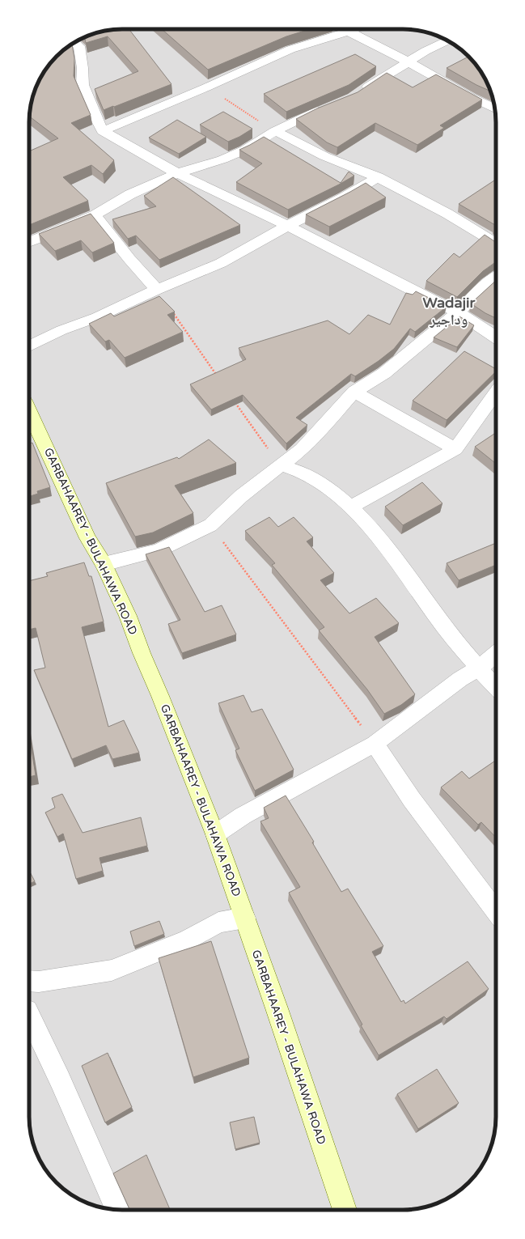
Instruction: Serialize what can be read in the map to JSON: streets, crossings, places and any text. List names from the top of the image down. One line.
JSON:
{"streets":{"main road":["GARBAHAAREY - BULAHAWA ROAD"]},"districts":["Wadajir وداجير"]}
